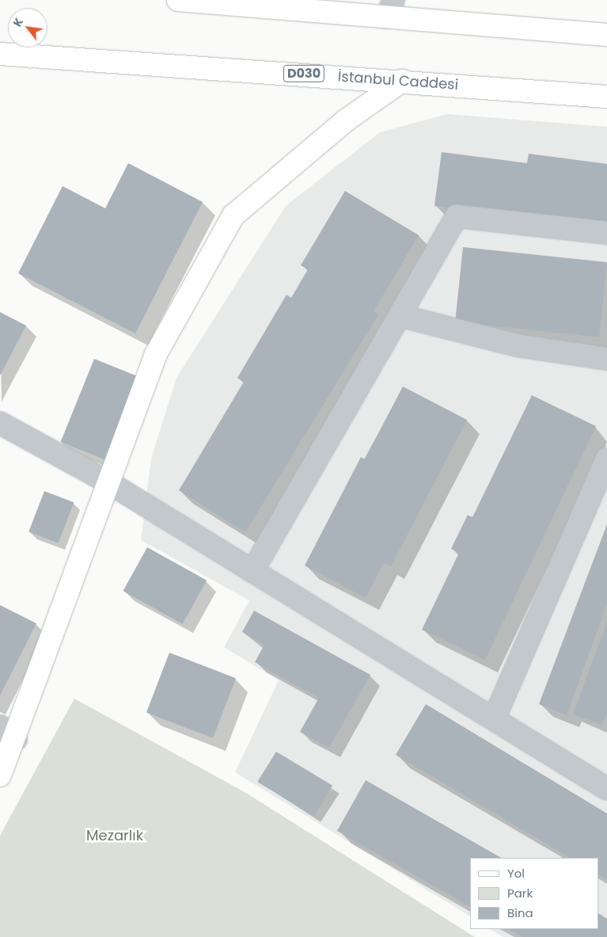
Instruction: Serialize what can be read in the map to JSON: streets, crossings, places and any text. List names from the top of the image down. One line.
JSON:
{"streets":{"main road":["D030","İstanbul Caddesi"]},"parks":["Mezarlık"],"legend":["Yol","Park","Bina"],"north":"top left"}
